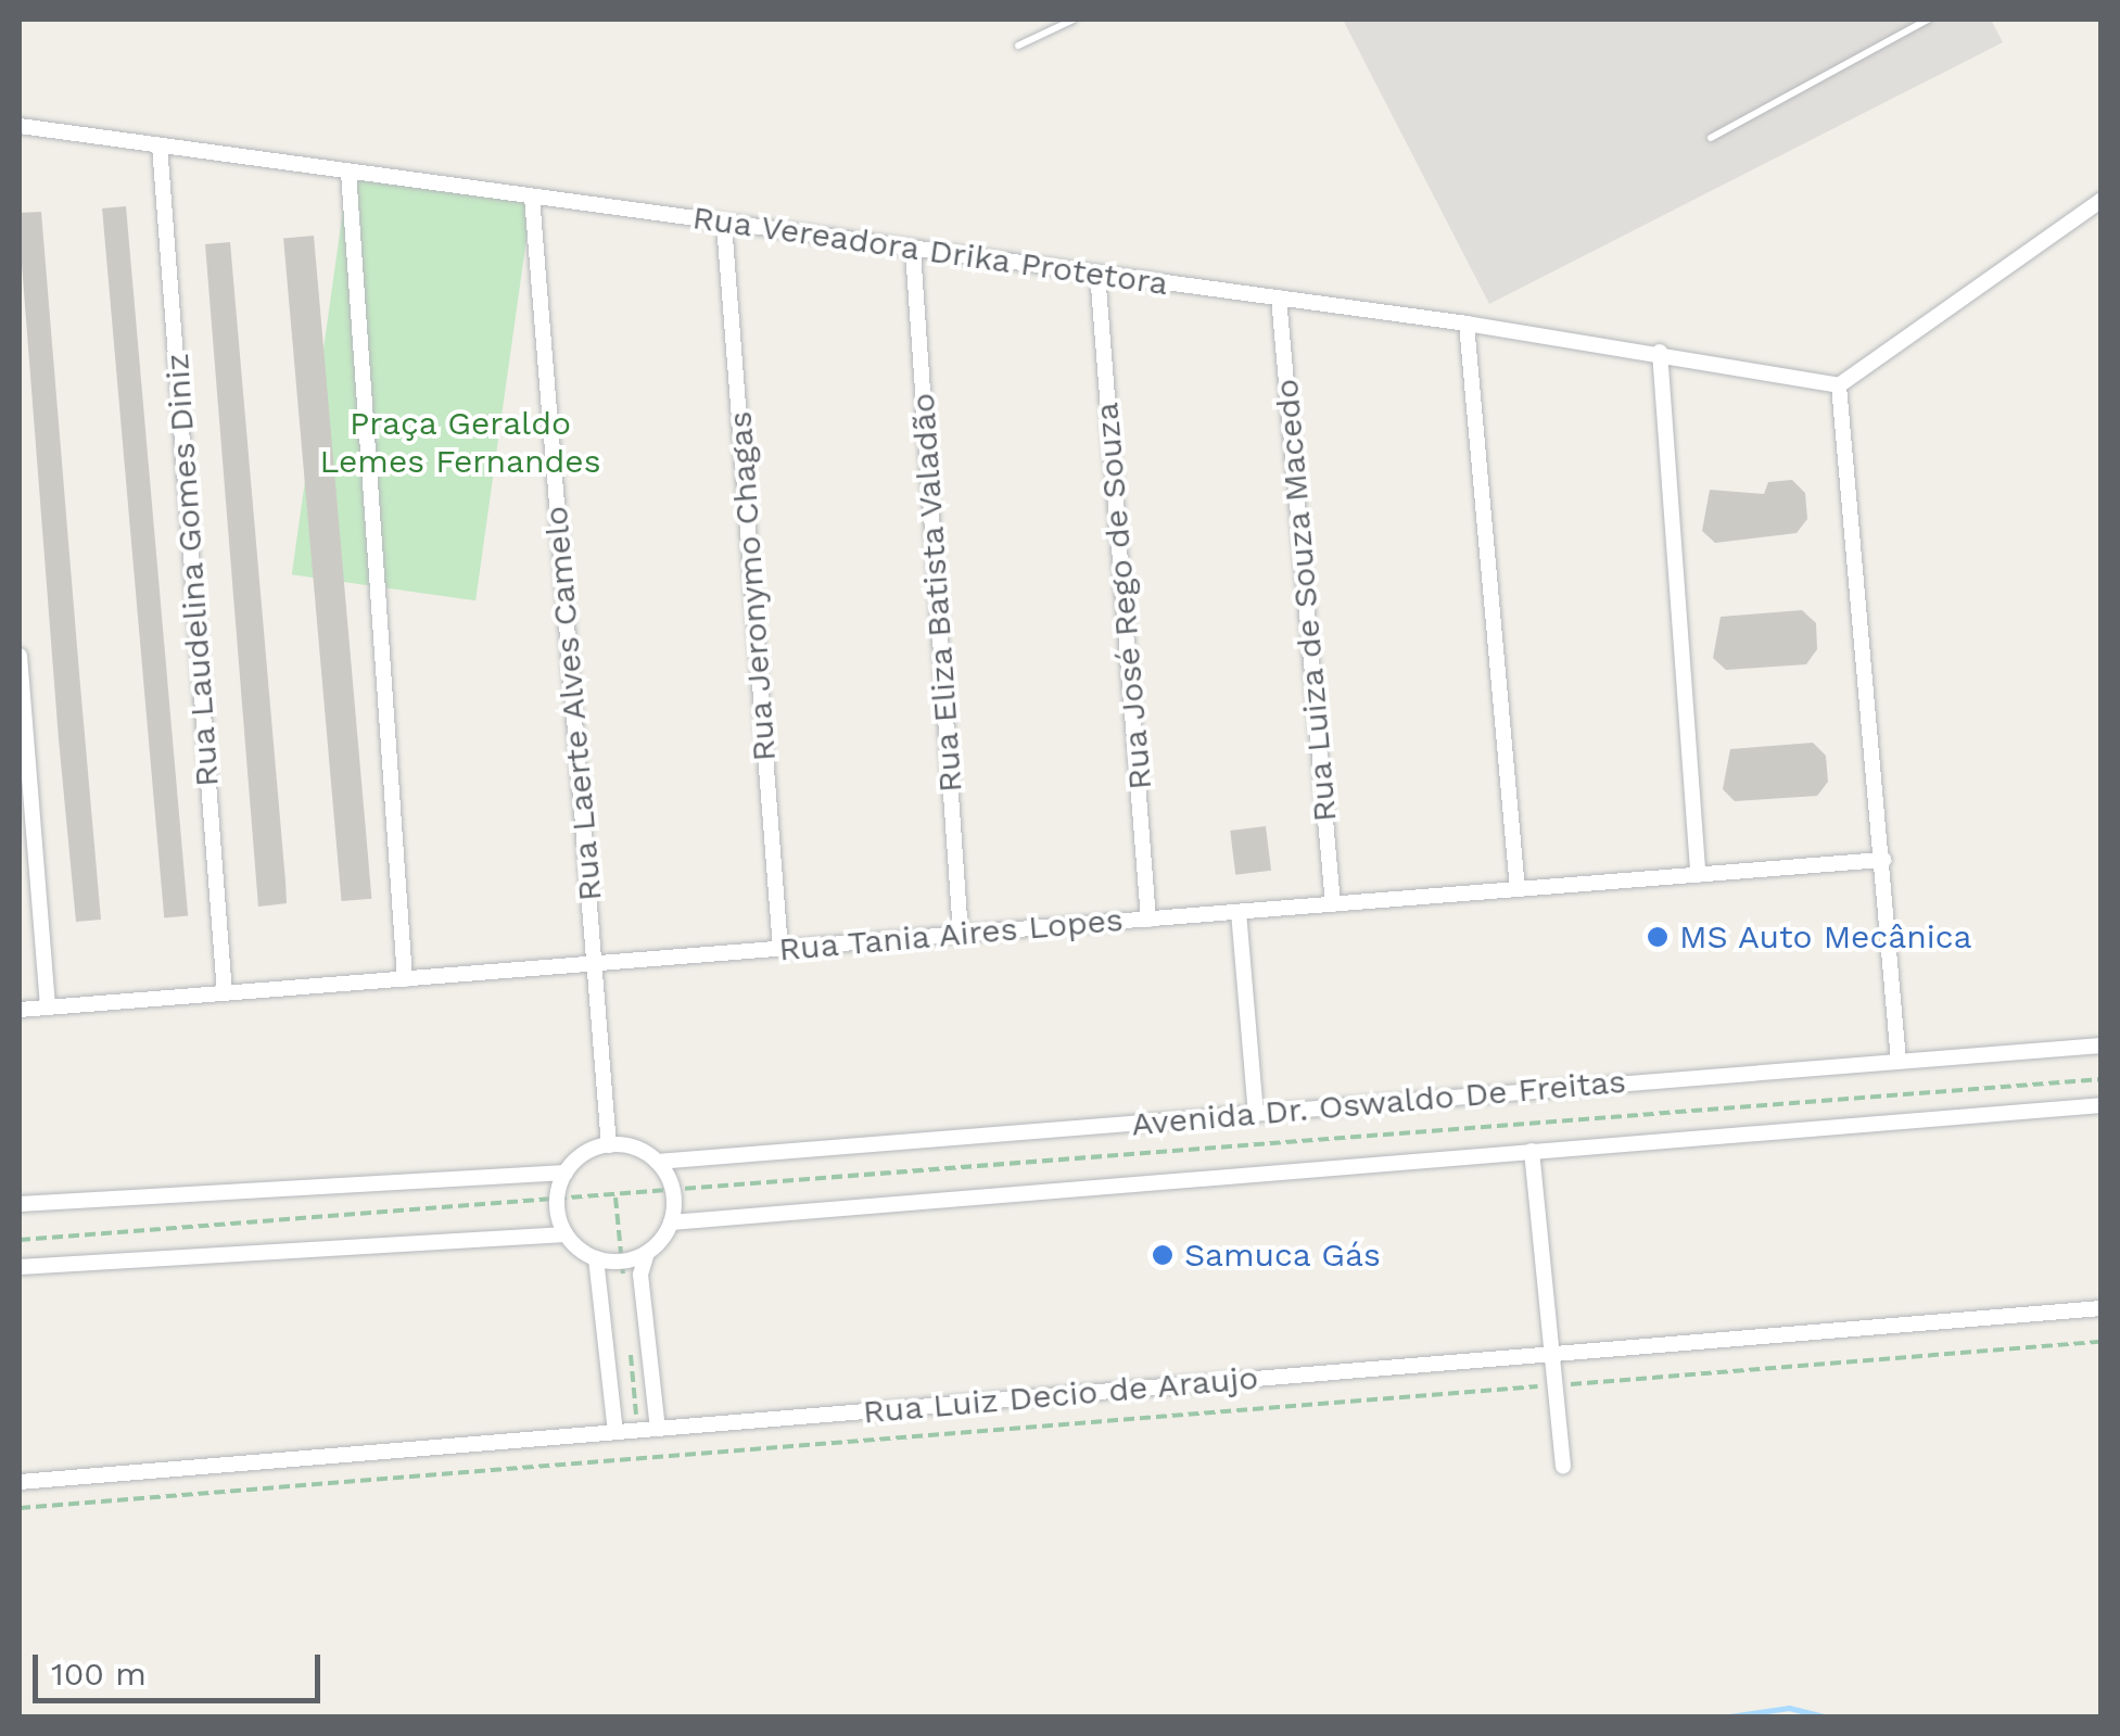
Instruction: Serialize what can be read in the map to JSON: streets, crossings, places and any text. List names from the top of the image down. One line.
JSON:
{"streets":{"street":["Rua Vereadora Drika Protetora","Rua Laudelina Gomes Diniz","Rua Jeronymo Chagas","Rua Eliza Batista Valadão","Rua José Rego de Souza","Rua Luiza de Souza Macedo","Rua Laerte Alves Camelo","Rua Tania Aires Lopes","Avenida Dr. Oswaldo De Freitas","Rua Luiz Decio de Araujo"]},"crossings":[["Rua Vereadora Drika Protetora","Rua Laudelina Gomes Diniz"],["Rua Vereadora Drika Protetora","Rua Jeronymo Chagas"],["Rua Vereadora Drika Protetora","Rua Eliza Batista Valadão"],["Rua Vereadora Drika Protetora","Rua José Rego de Souza"],["Rua Vereadora Drika Protetora","Rua Luiza de Souza Macedo"],["Rua Vereadora Drika Protetora","Rua Laerte Alves Camelo"],["Rua Laudelina Gomes Diniz","Rua Tania Aires Lopes"],["Rua Jeronymo Chagas","Rua Tania Aires Lopes"],["Rua Eliza Batista Valadão","Rua Tania Aires Lopes"],["Rua José Rego de Souza","Rua Tania Aires Lopes"],["Rua Luiza de Souza Macedo","Rua Tania Aires Lopes"],["Rua Laerte Alves Camelo","Rua Tania Aires Lopes"]],"parks":["Praça Geraldo Lemes Fernandes"],"places":["MS Auto Mecânica","Samuca Gás"],"scale_bar":"100 m"}
